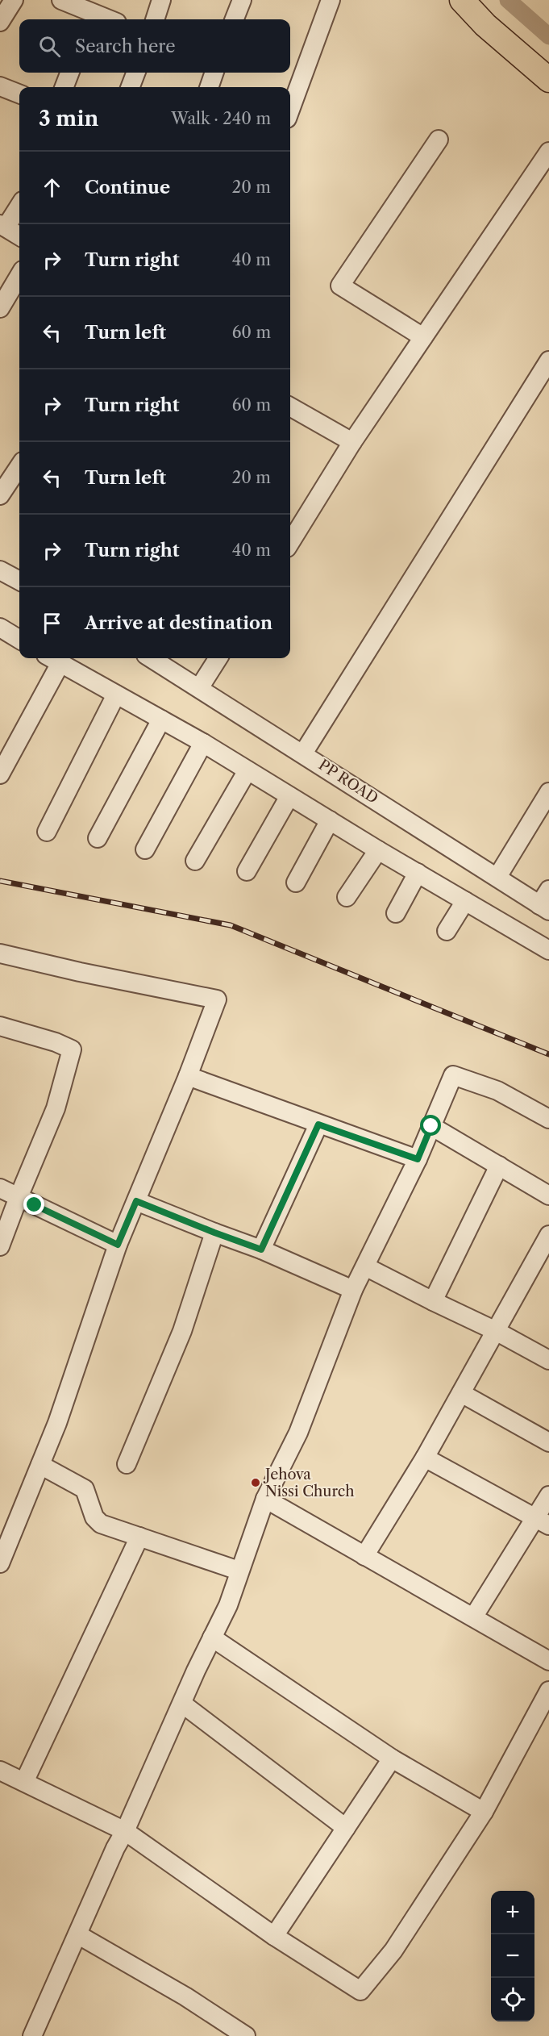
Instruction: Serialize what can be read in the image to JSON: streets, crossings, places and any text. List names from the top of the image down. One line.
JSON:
{"streets":{"street":["PP ROAD"]},"places":["Jehova Nissi Church"],"page":{"search":"Search here","heading":["3 min","Walk · 240 m"],"list":[["Continue","20 m"],["Turn right","40 m"],["Turn left","60 m"],["Turn right","60 m"],["Turn left","20 m"],["Turn right","40 m"],"Arrive at destination"],"map_buttons":["+","−"]}}
